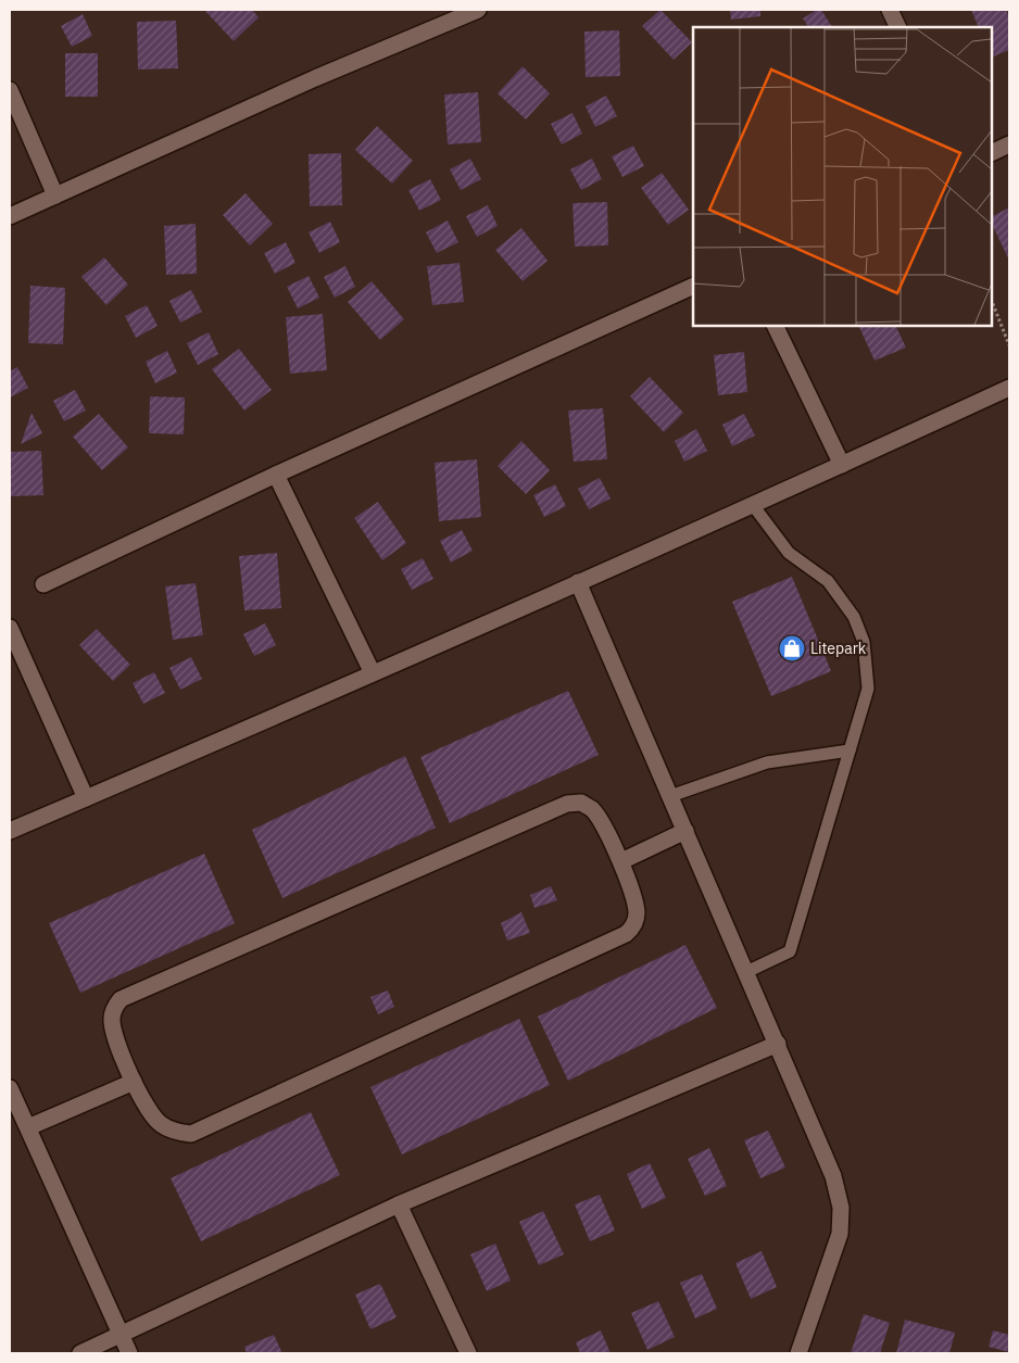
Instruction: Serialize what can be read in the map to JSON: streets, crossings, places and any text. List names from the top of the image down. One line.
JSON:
{"places":{"shop":["Litepark"]}}
